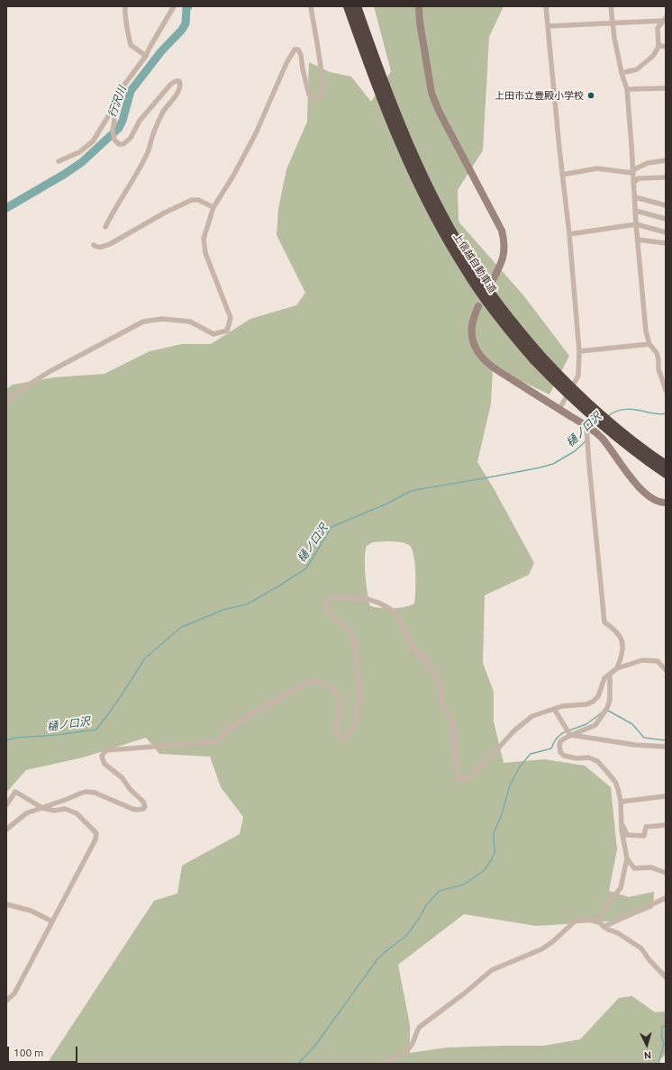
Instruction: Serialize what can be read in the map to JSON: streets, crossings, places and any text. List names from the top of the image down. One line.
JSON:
{"streets":{"highway":["上信越自動車道"]},"water":["行沢川","樋ノ口沢"],"places":["上田市立豊殿小学校"],"scale_bar":"100 m","north":"bottom"}
